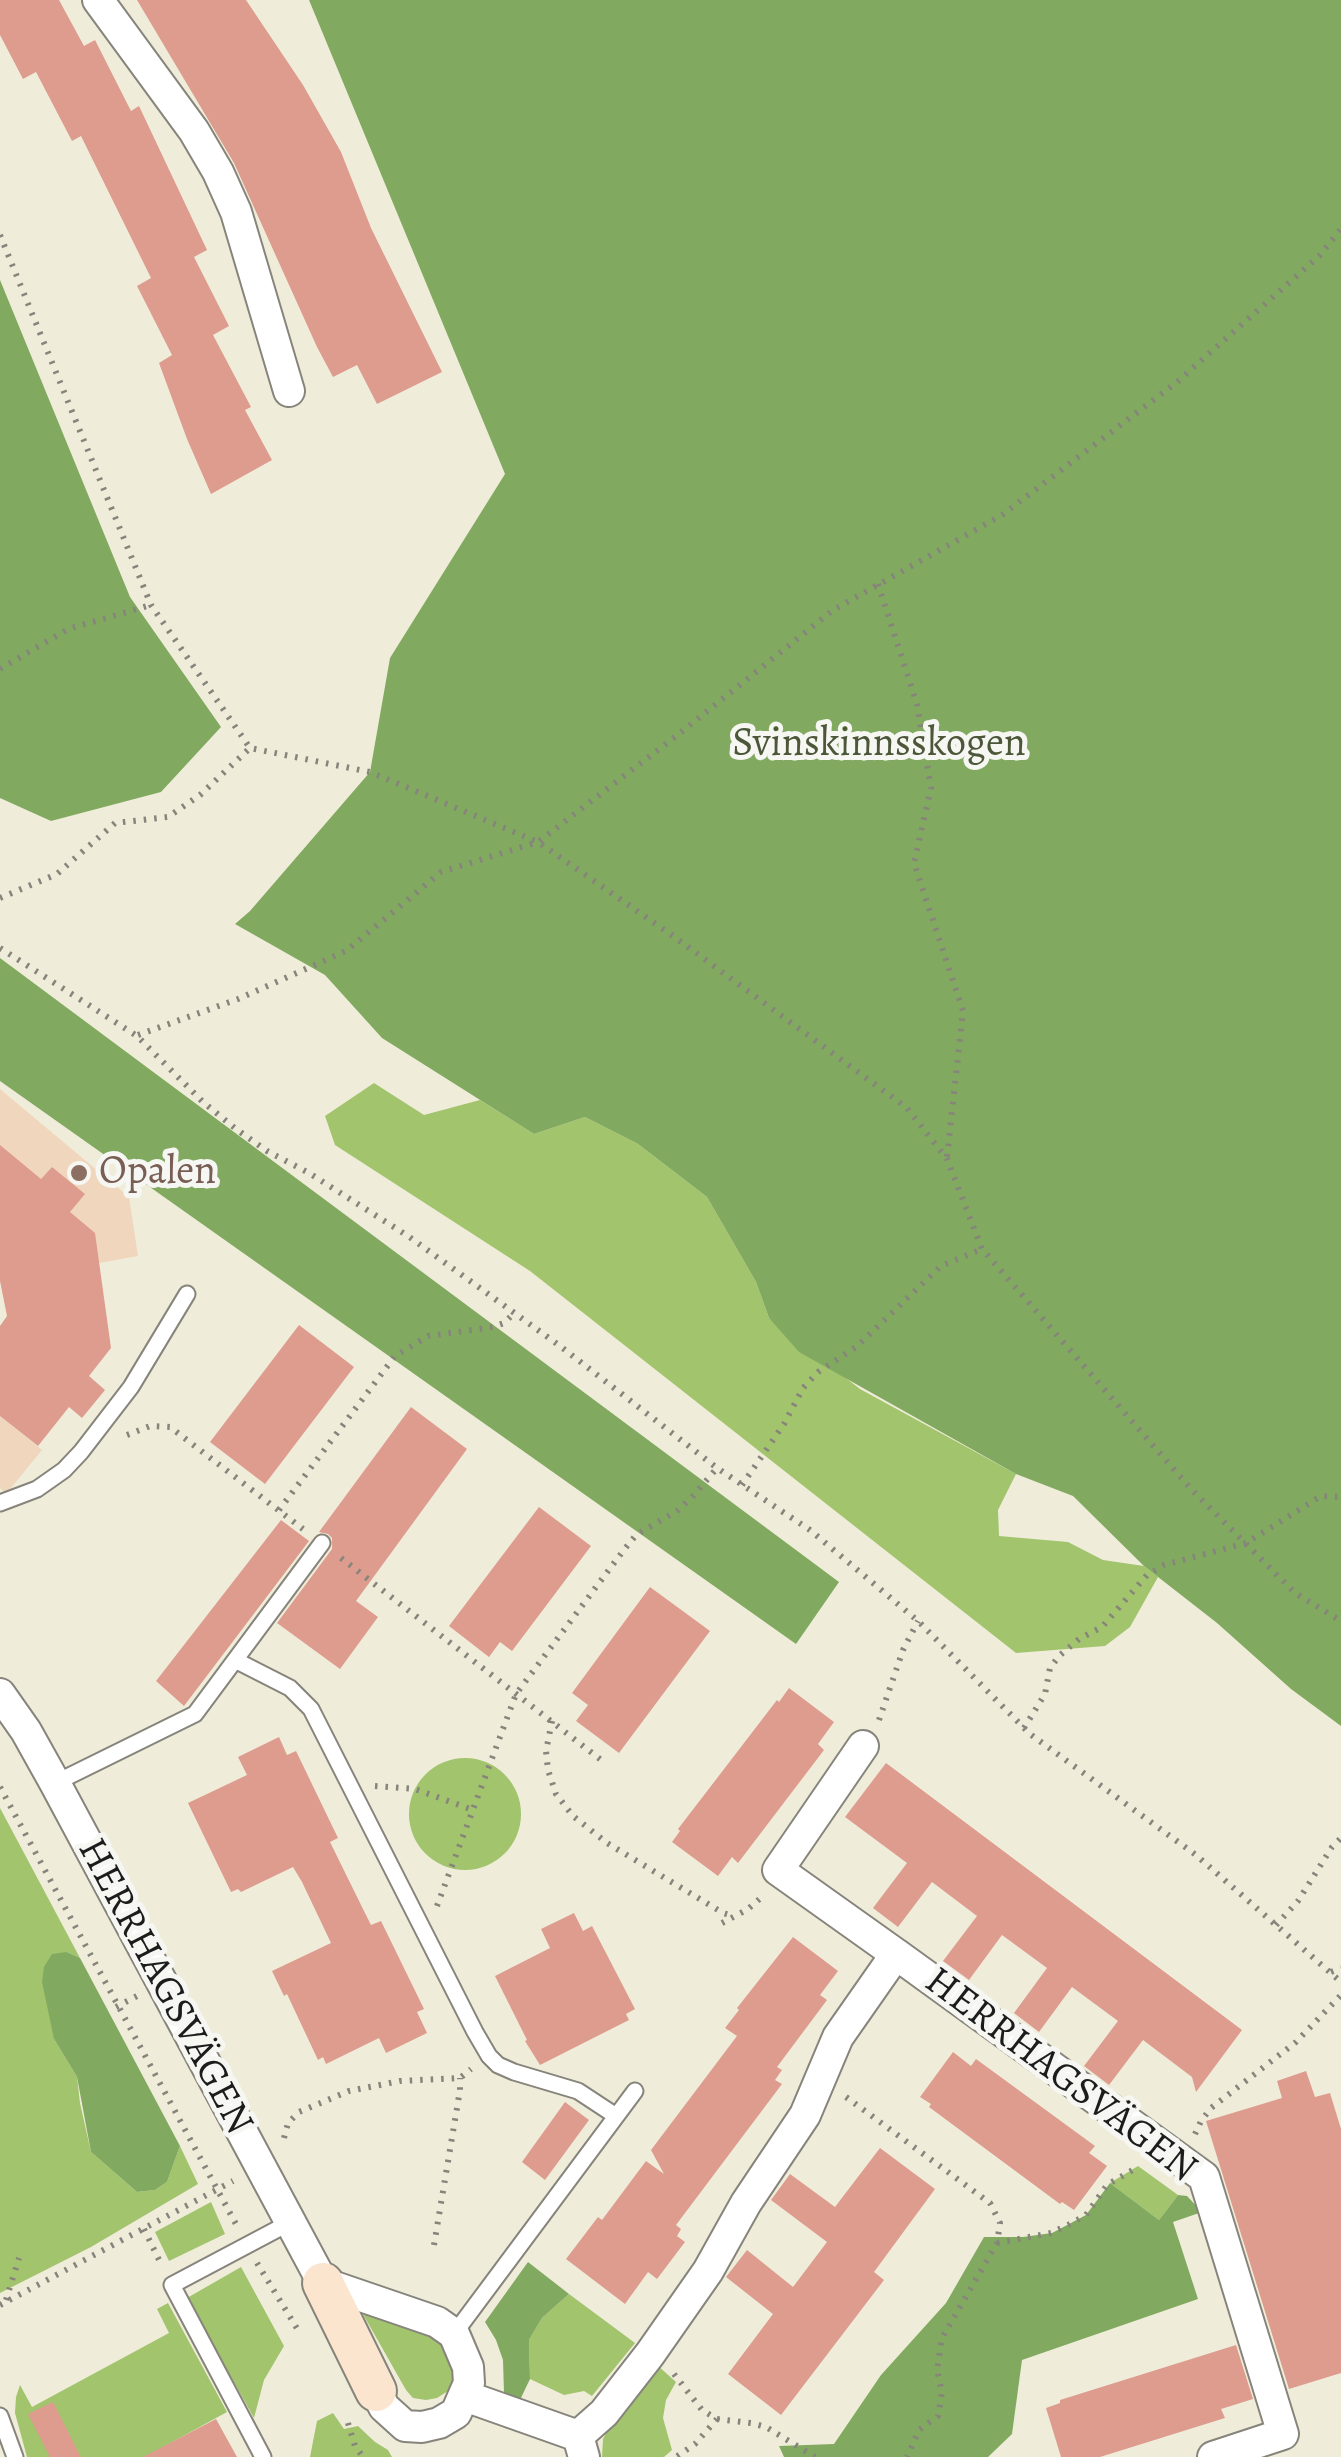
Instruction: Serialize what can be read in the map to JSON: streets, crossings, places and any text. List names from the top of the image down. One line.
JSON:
{"streets":{"street":["HERRHAGSVÄGEN"]},"parks":["Svinskinnsskogen"],"places":["Opalen"]}
